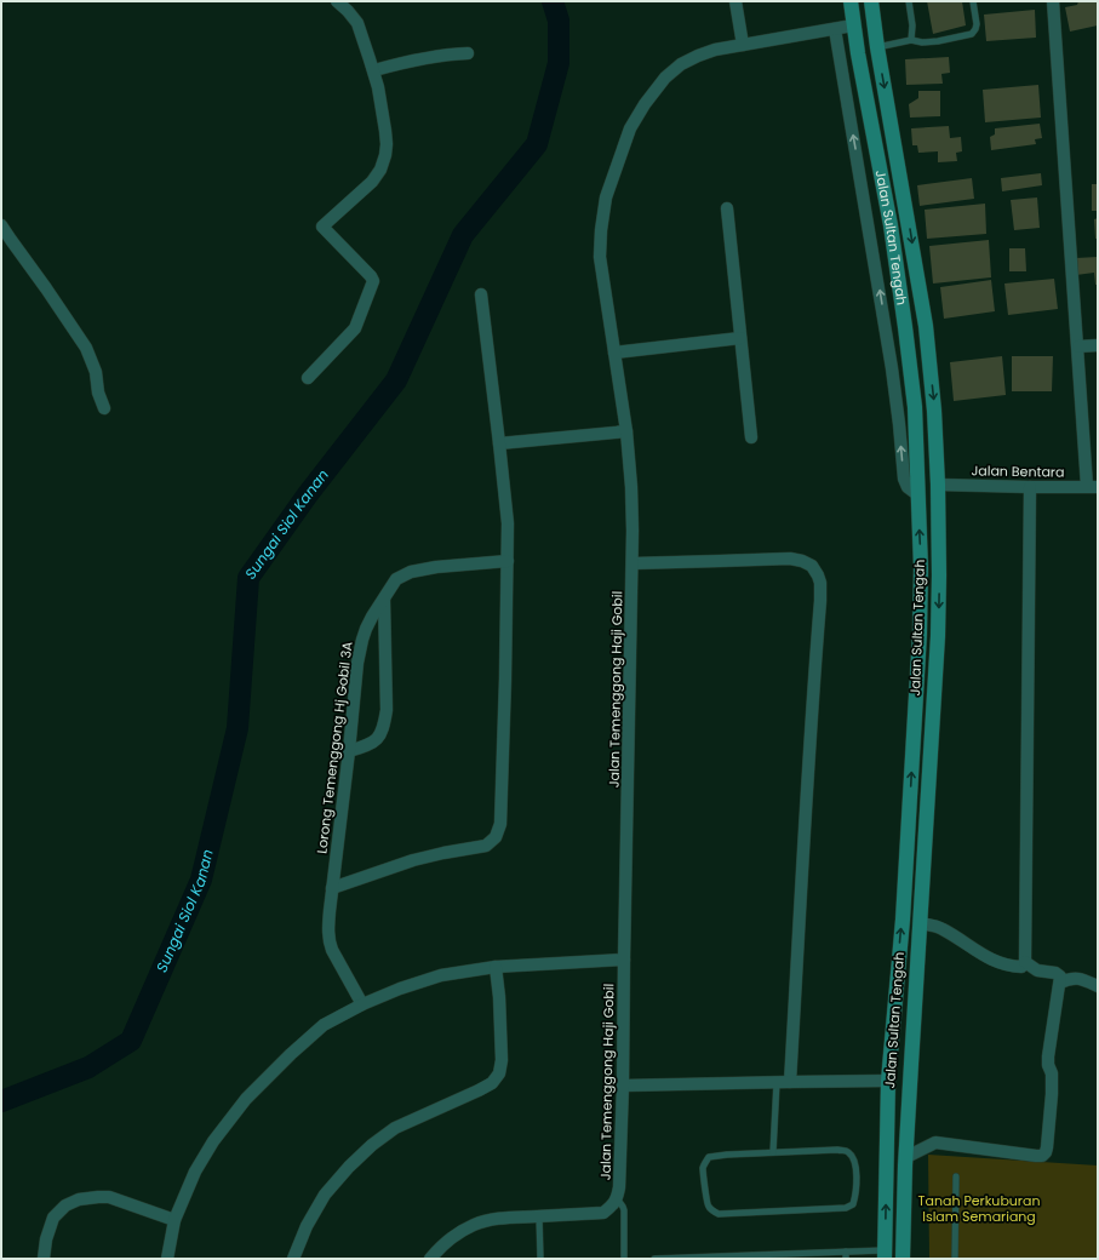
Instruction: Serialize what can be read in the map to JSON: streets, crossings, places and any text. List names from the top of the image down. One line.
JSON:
{"streets":{"main road":["Jalan Sultan Tengah"],"street":["Jalan Bentara","Jalan Temenggong Haji Gobil","Lorong Temenggong Hj Gobil 3A"]},"crossings":[["Jalan Sultan Tengah","Jalan Bentara"],["Jalan Sultan Tengah","Jalan Temenggong Haji Gobil"]],"water":["Sungai Siol Kanan"],"parks":["Tanah Perkuburan Islam Semariang"]}
